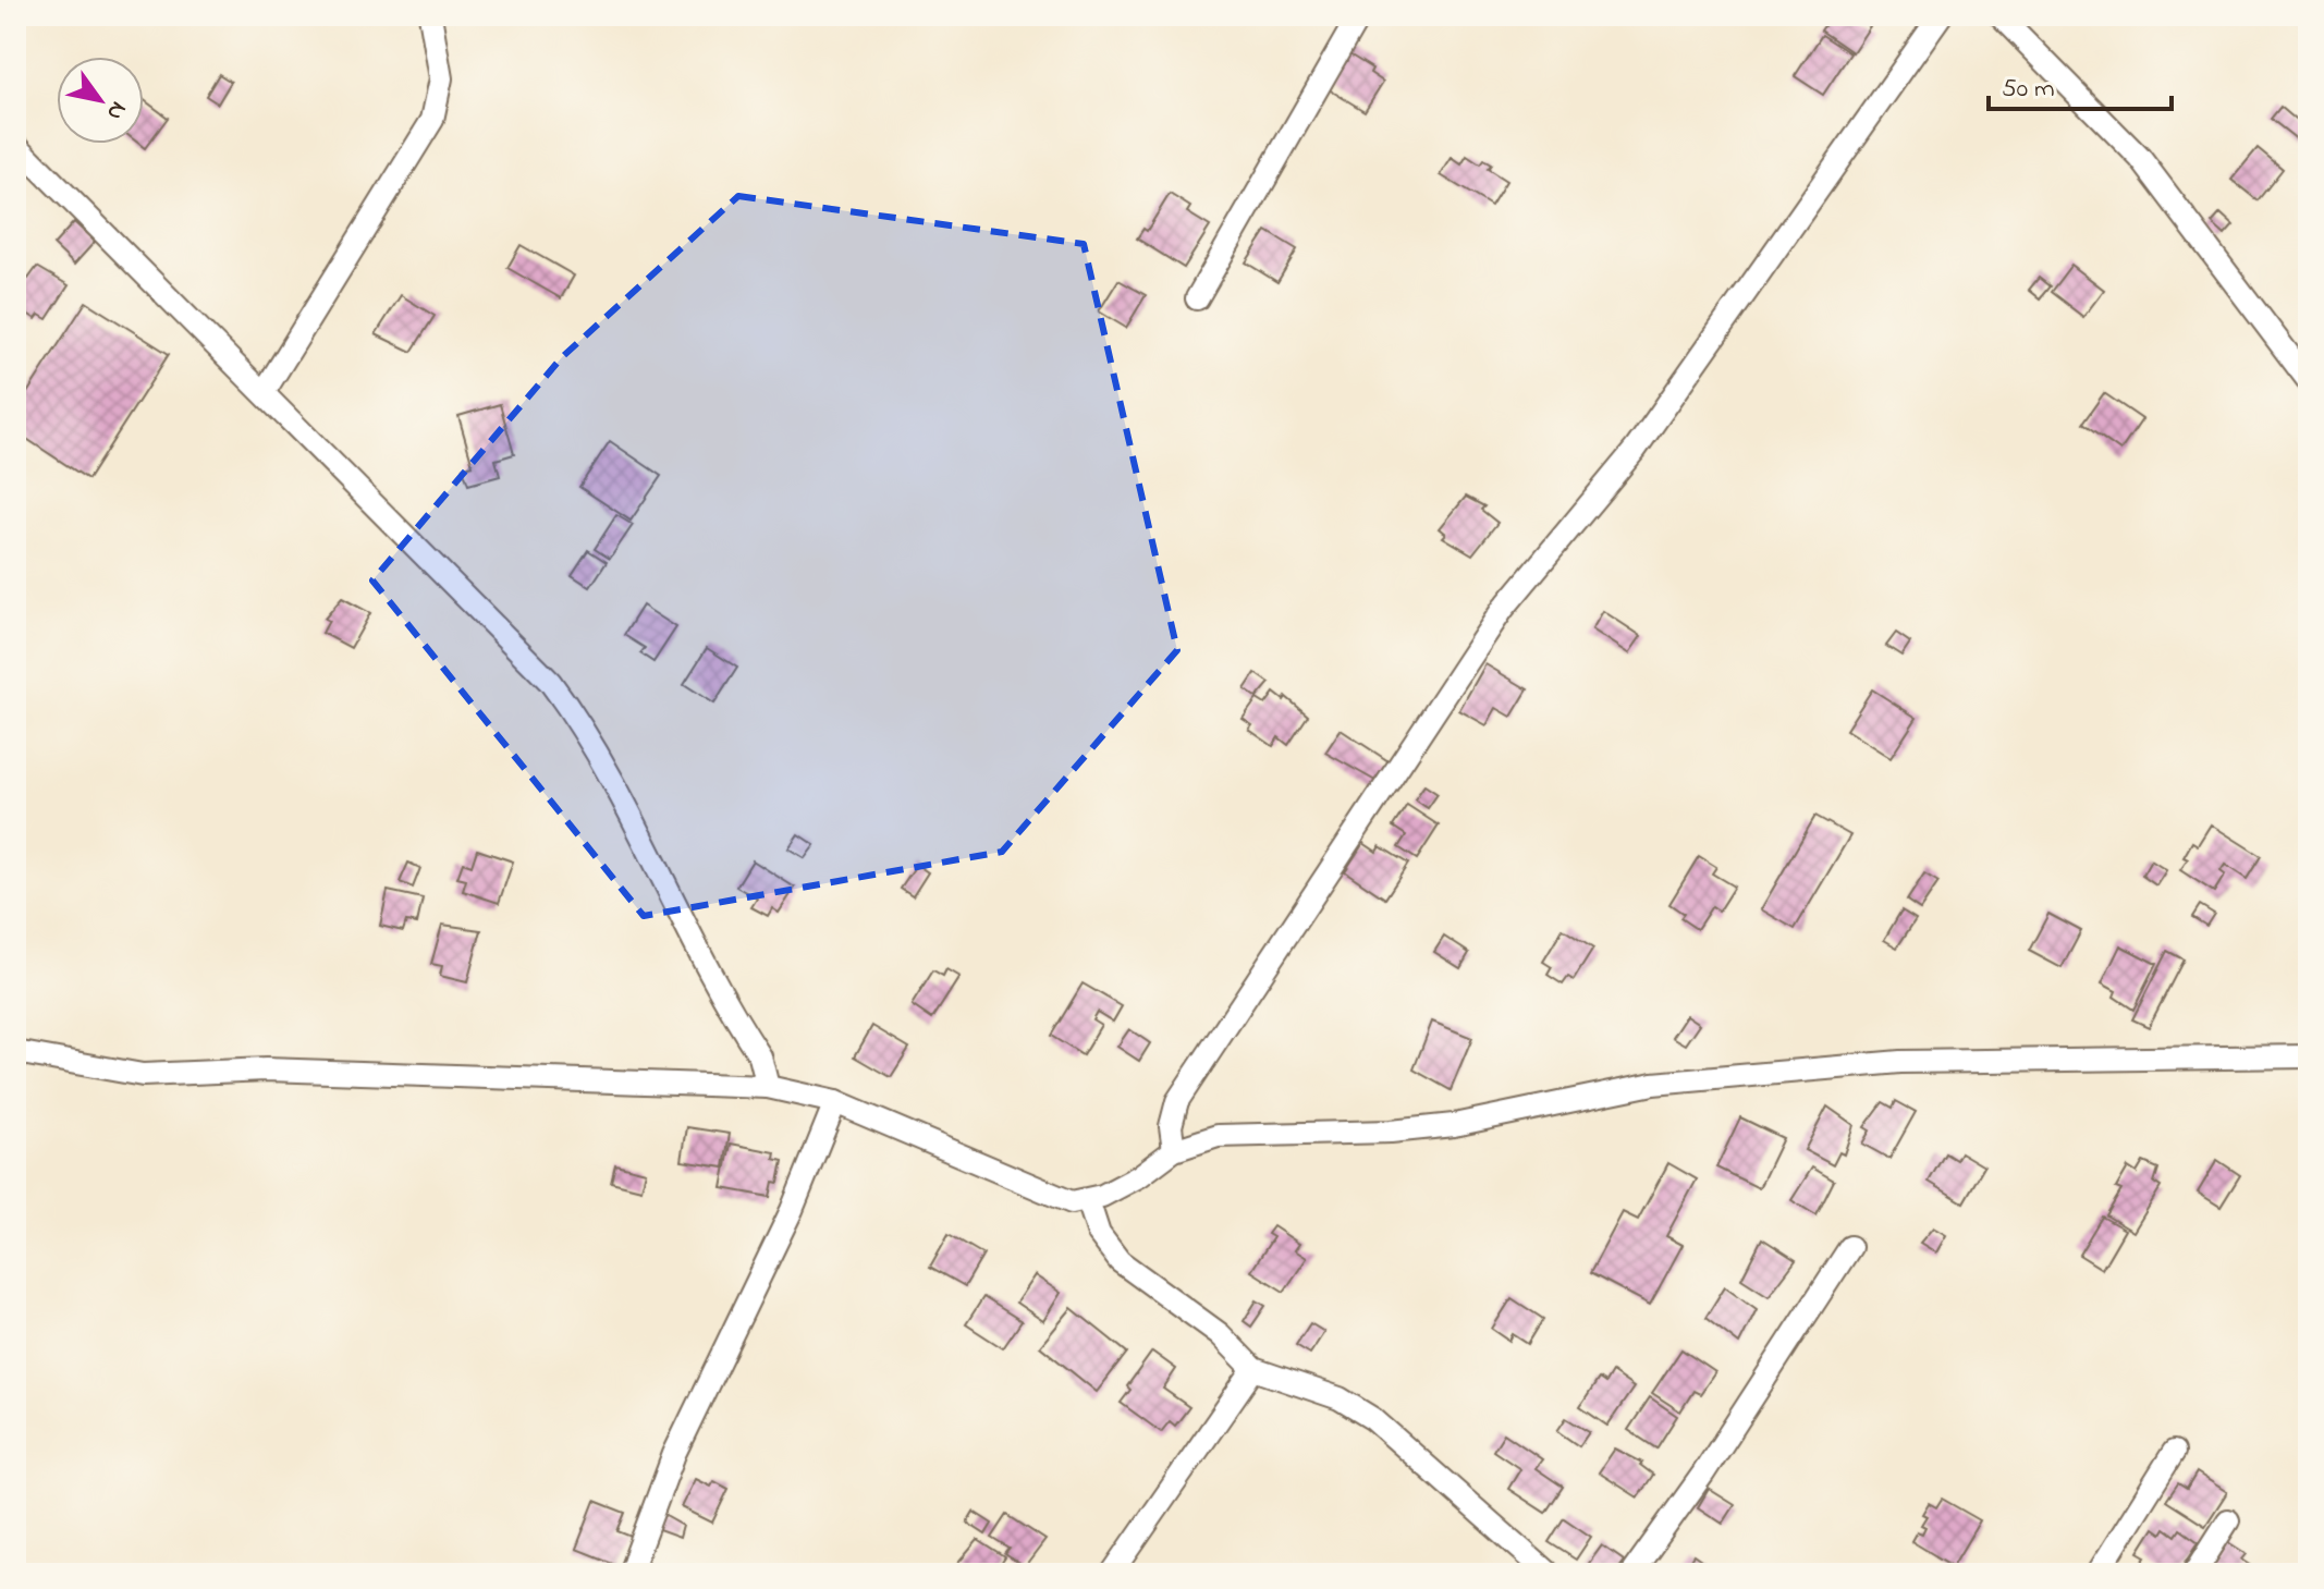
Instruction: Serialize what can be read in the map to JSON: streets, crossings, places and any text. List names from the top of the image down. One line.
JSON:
{"scale_bar":"50 m","north":"bottom right"}
